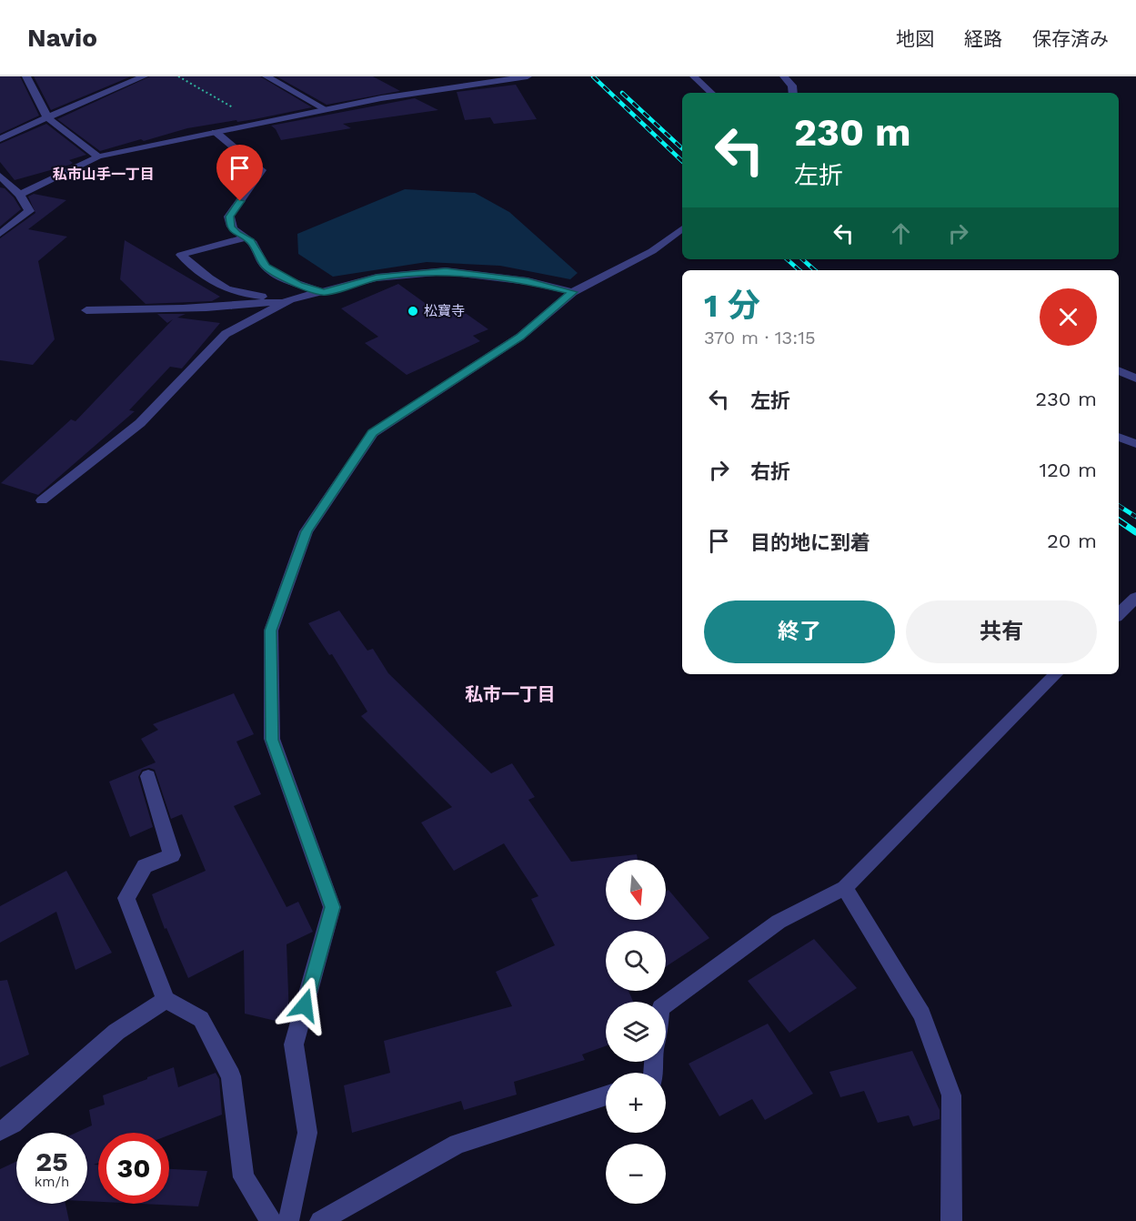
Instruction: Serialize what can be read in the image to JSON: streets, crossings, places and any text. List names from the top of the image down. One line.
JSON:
{"districts":["私市山手一丁目","私市一丁目"],"places":["松寶寺"],"north":"bottom","page":{"header":"Navio","nav":["地図","経路","保存済み"],"turn":["230 m","左折"],"heading":["1 分","370 m · 13:15"],"list":[{"name":"左折","value":"230 m"},{"name":"右折","value":"120 m"},{"name":"目的地に到着","value":"20 m"}],"buttons":["終了","共有"],"map_buttons":["+","−"],"speed":"25 km/h","limit":"30"}}
